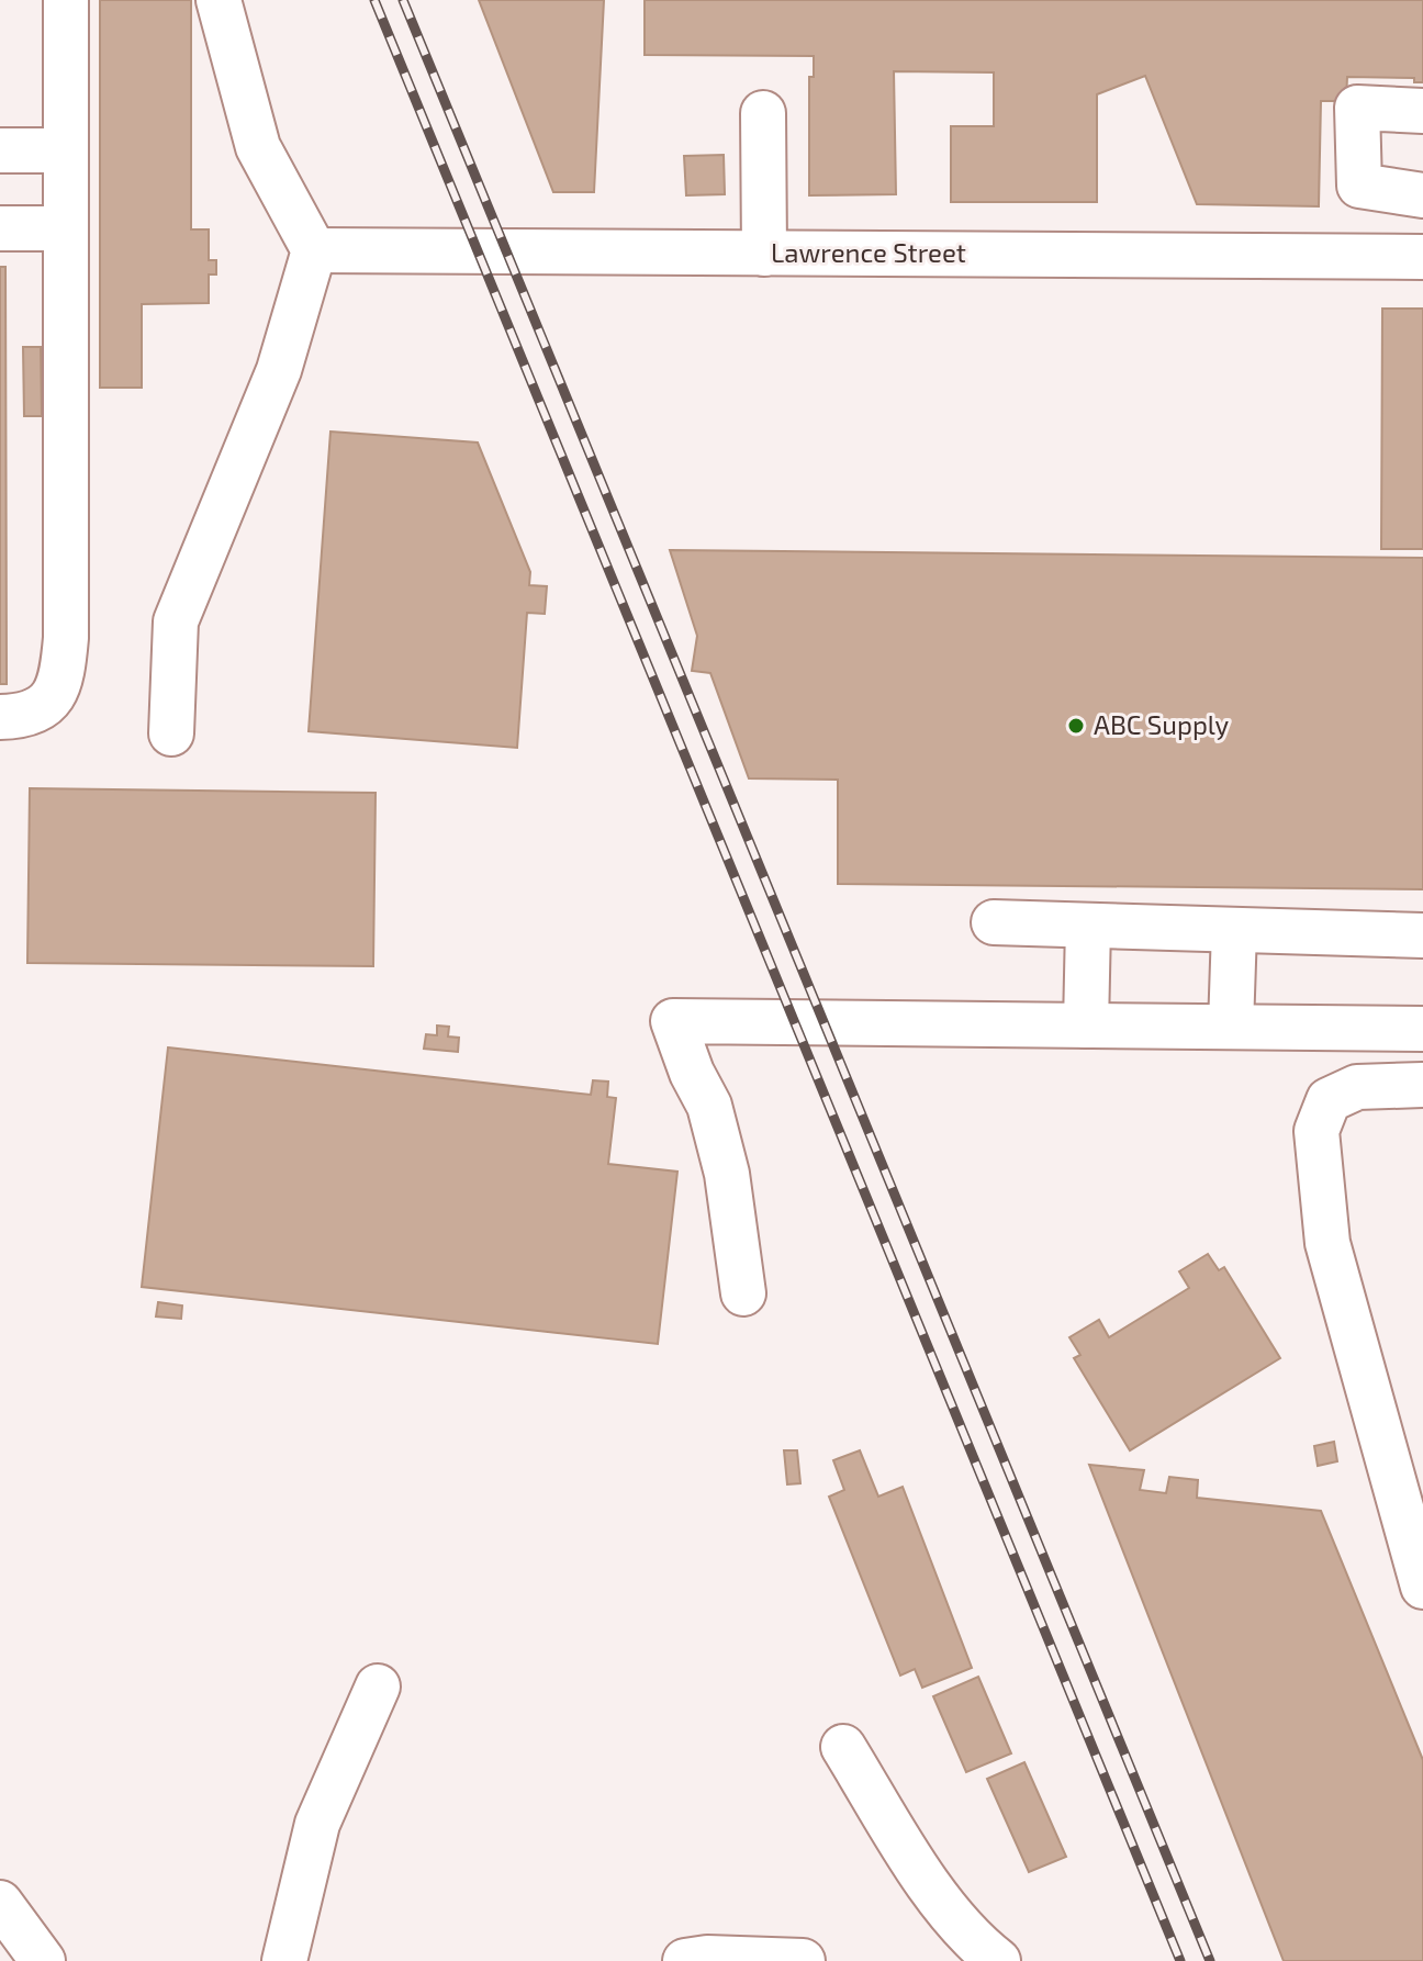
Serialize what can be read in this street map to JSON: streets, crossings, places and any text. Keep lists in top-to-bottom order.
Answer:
{
  "streets": {
    "street": ["Lawrence Street"]
  },
  "places": ["ABC Supply"]
}
